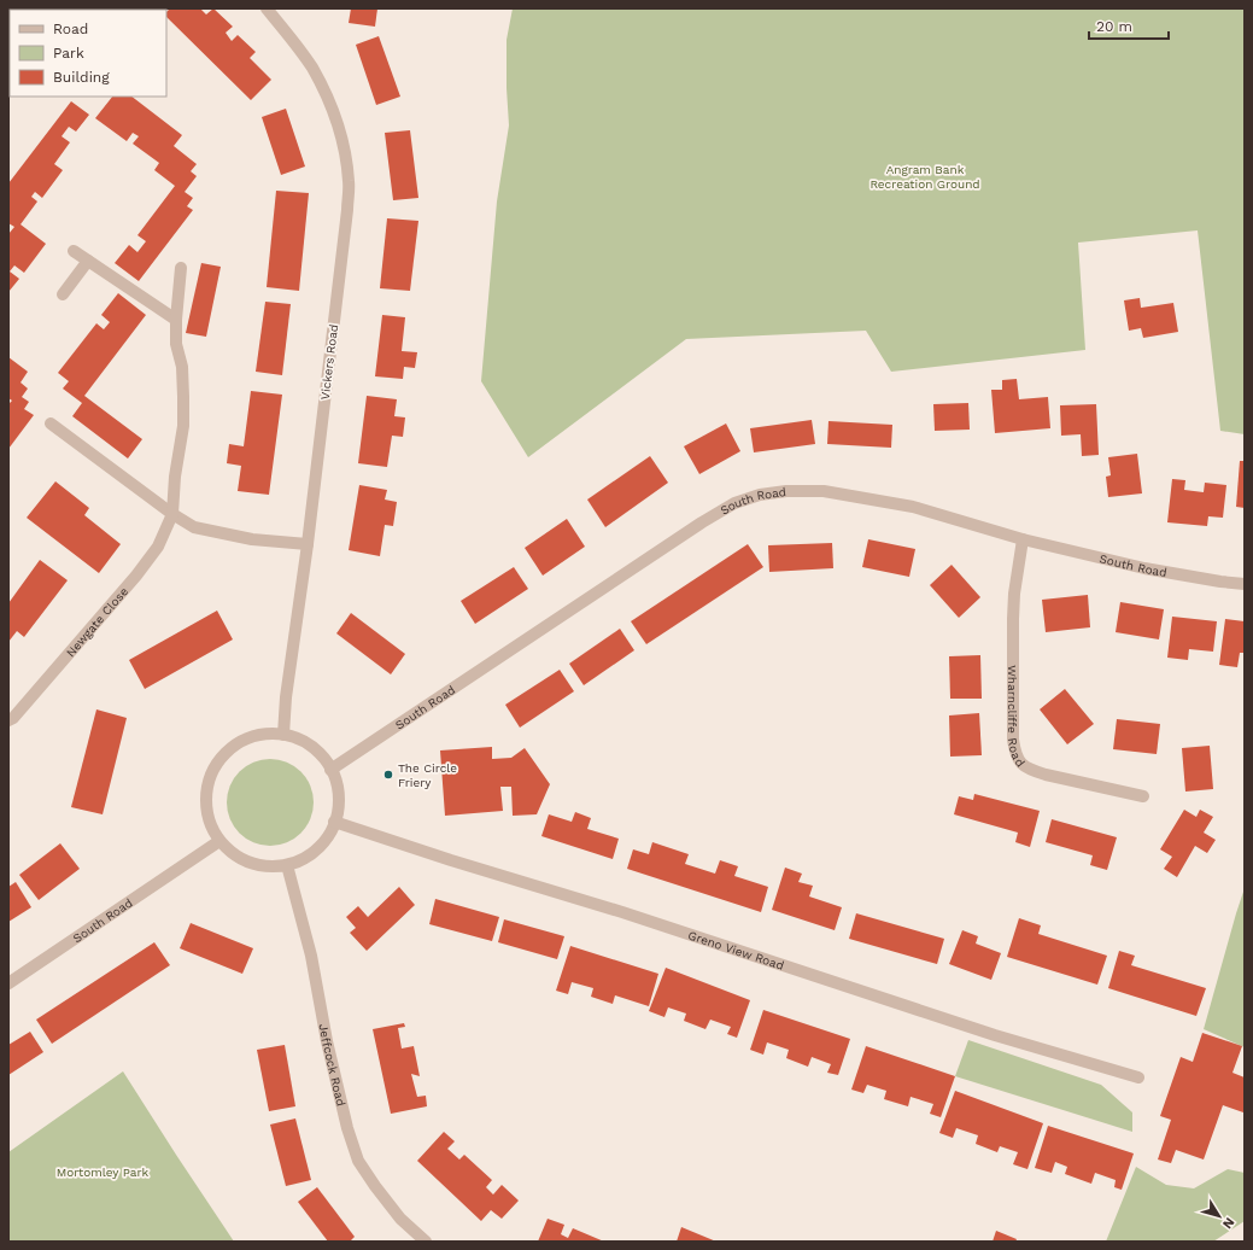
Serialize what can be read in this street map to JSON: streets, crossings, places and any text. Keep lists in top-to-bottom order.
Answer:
{
  "streets": {
    "street": [
      "Vickers Road",
      "South Road",
      "Newgate Close",
      "Wharncliffe Road",
      "Greno View Road",
      "Jeffcock Road"
    ]
  },
  "crossings": [
    ["Vickers Road", "South Road"],
    ["Vickers Road", "Greno View Road"],
    ["Vickers Road", "Jeffcock Road"],
    ["South Road", "Wharncliffe Road"],
    ["South Road", "Greno View Road"],
    ["South Road", "Jeffcock Road"],
    ["Greno View Road", "Jeffcock Road"]
  ],
  "parks": ["Angram Bank Recreation Ground", "Mortomley Park"],
  "places": ["The Circle Friery"],
  "legend": ["Road", "Park", "Building"],
  "scale_bar": "20 m",
  "north": "bottom right"
}
